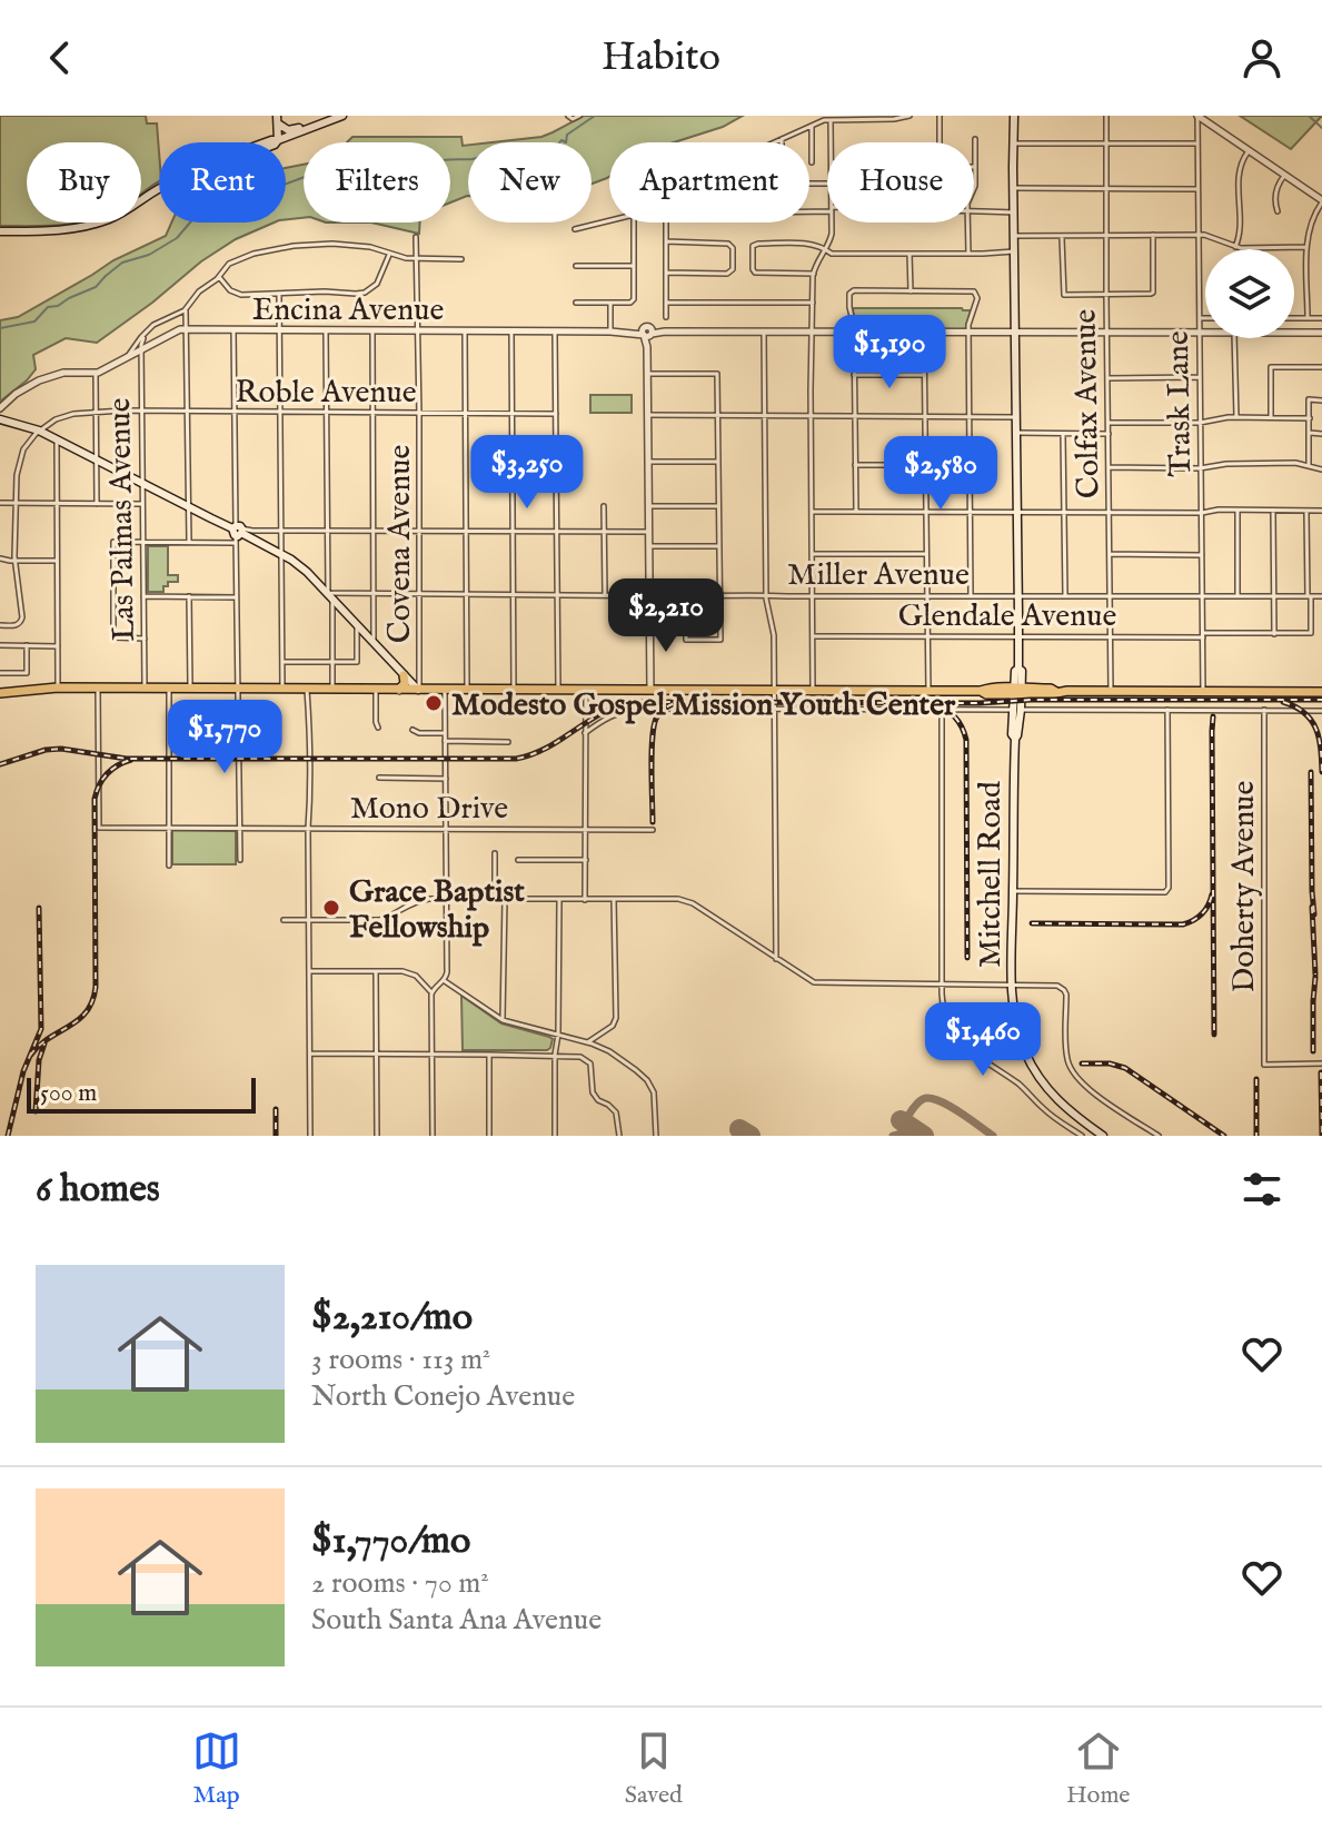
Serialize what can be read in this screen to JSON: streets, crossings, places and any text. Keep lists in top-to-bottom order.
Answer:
{
  "streets": {
    "main road": ["Mitchell Road"],
    "street": [
      "Encina Avenue",
      "Roble Avenue",
      "Colfax Avenue",
      "Trask Lane",
      "Las Palmas Avenue",
      "Covena Avenue",
      "Miller Avenue",
      "Glendale Avenue",
      "Mono Drive",
      "Doherty Avenue"
    ]
  },
  "crossings": [
    ["Encina Avenue", "Colfax Avenue"],
    ["Encina Avenue", "Trask Lane"],
    ["Encina Avenue", "Las Palmas Avenue"],
    ["Encina Avenue", "Covena Avenue"],
    ["Encina Avenue", "Mitchell Road"],
    ["Roble Avenue", "Las Palmas Avenue"],
    ["Roble Avenue", "Covena Avenue"],
    ["Colfax Avenue", "Miller Avenue"],
    ["Colfax Avenue", "Glendale Avenue"],
    ["Trask Lane", "Miller Avenue"],
    ["Trask Lane", "Glendale Avenue"],
    ["Covena Avenue", "Miller Avenue"],
    ["Miller Avenue", "Glendale Avenue"],
    ["Miller Avenue", "Mitchell Road"],
    ["Glendale Avenue", "Mitchell Road"]
  ],
  "places": ["Modesto Gospel Mission Youth Center", "Grace Baptist Fellowship"],
  "scale_bar": "500 m",
  "page": {
    "header": "Habito",
    "chip": [
      "Buy",
      "Rent",
      "Filters",
      "New",
      "Apartment",
      "House"
    ],
    "price": [
      "$1,190",
      "$3,250",
      "$2,580",
      "$2,210",
      "$1,770",
      "$1,460"
    ],
    "scale": "500 m",
    "heading": "6 homes",
    "list": [
      {
        "name": "$2,210/mo",
        "note": "3 rooms · 113 m² · North Conejo Avenue"
      },
      {
        "name": "$1,770/mo",
        "note": "2 rooms · 70 m² · South Santa Ana Avenue"
      }
    ],
    "tabs": ["Map", "Saved", "Home"]
  }
}
